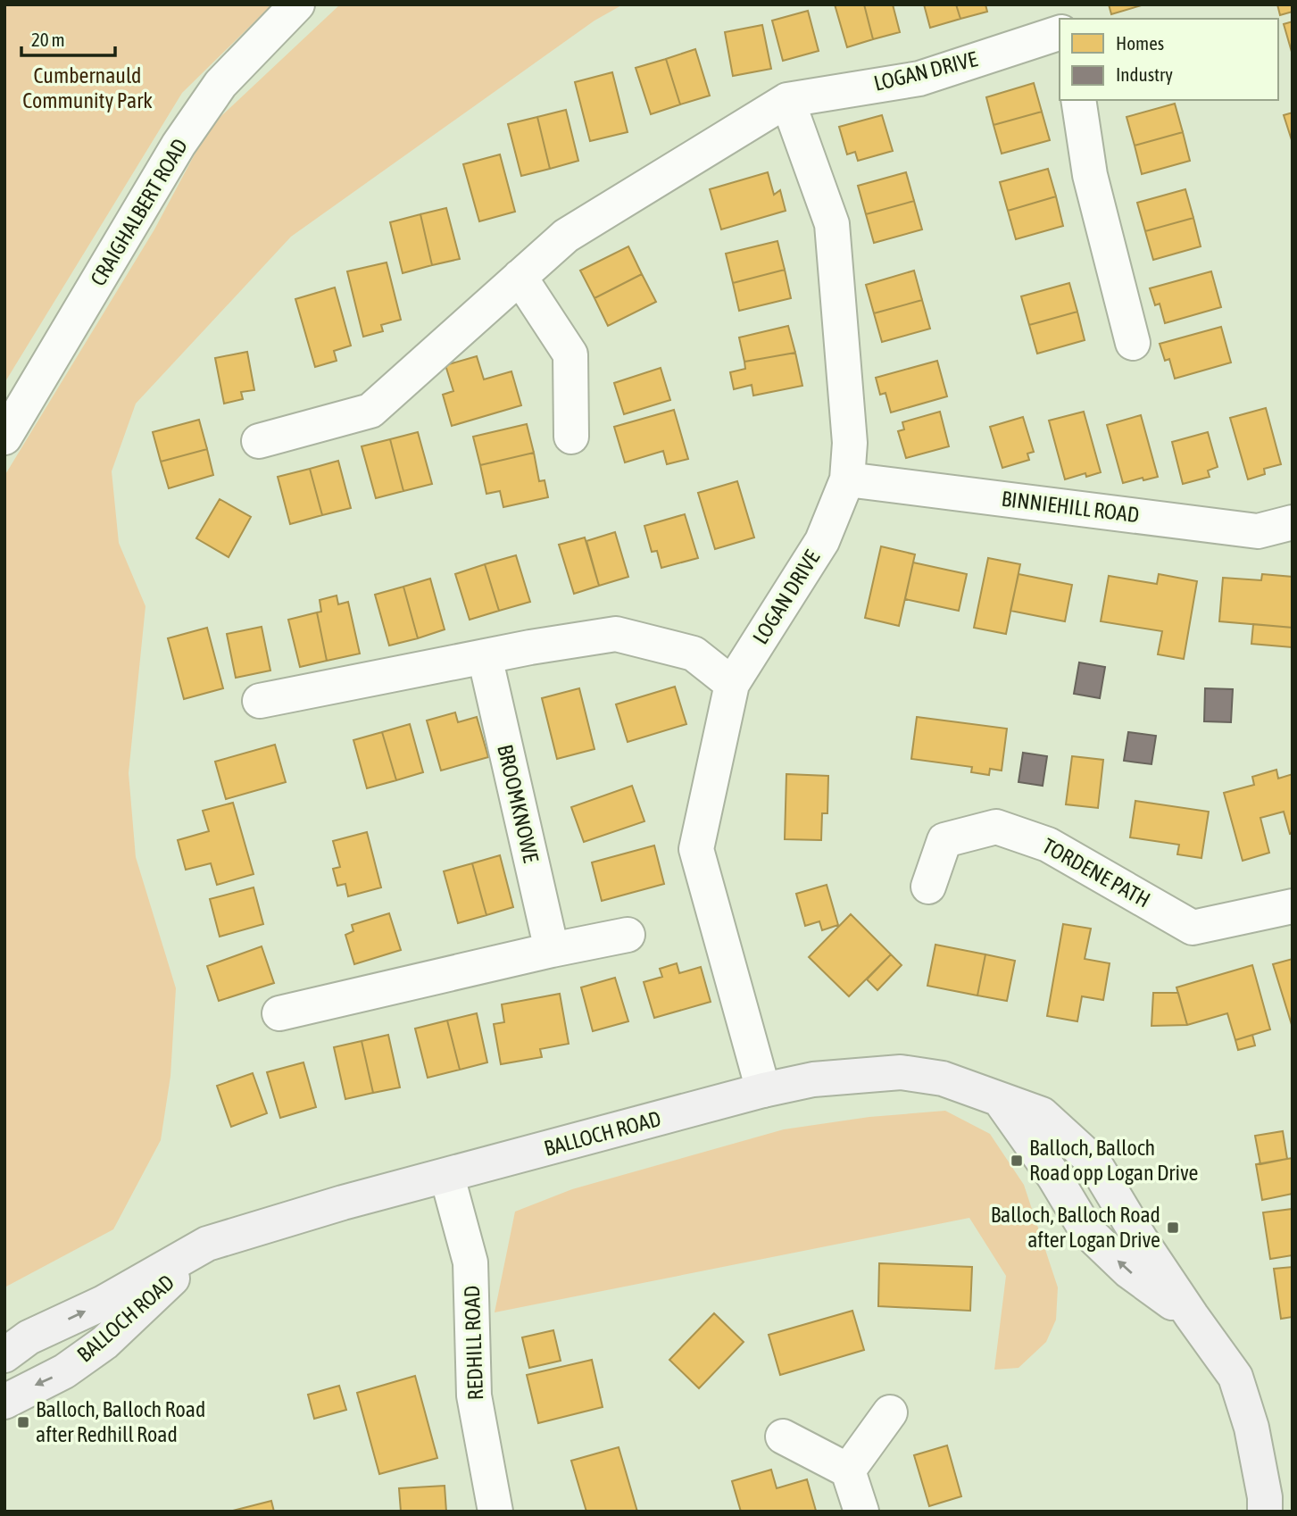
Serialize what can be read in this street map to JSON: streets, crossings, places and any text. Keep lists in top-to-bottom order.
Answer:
{
  "streets": {
    "street": [
      "LOGAN DRIVE",
      "CRAIGHALBERT ROAD",
      "BINNIEHILL ROAD",
      "BROOMKNOWE",
      "TORDENE PATH",
      "BALLOCH ROAD",
      "REDHILL ROAD"
    ]
  },
  "crossings": [
    ["LOGAN DRIVE", "BINNIEHILL ROAD"],
    ["LOGAN DRIVE", "BALLOCH ROAD"],
    ["BALLOCH ROAD", "REDHILL ROAD"]
  ],
  "parks": ["Cumbernauld Community Park"],
  "places": {
    "transit": ["Balloch, Balloch Road opp Logan Drive", "Balloch, Balloch Road after Logan Drive", "Balloch, Balloch Road after Redhill Road"]
  },
  "legend": ["Homes", "Industry"],
  "scale_bar": "20 m"
}
